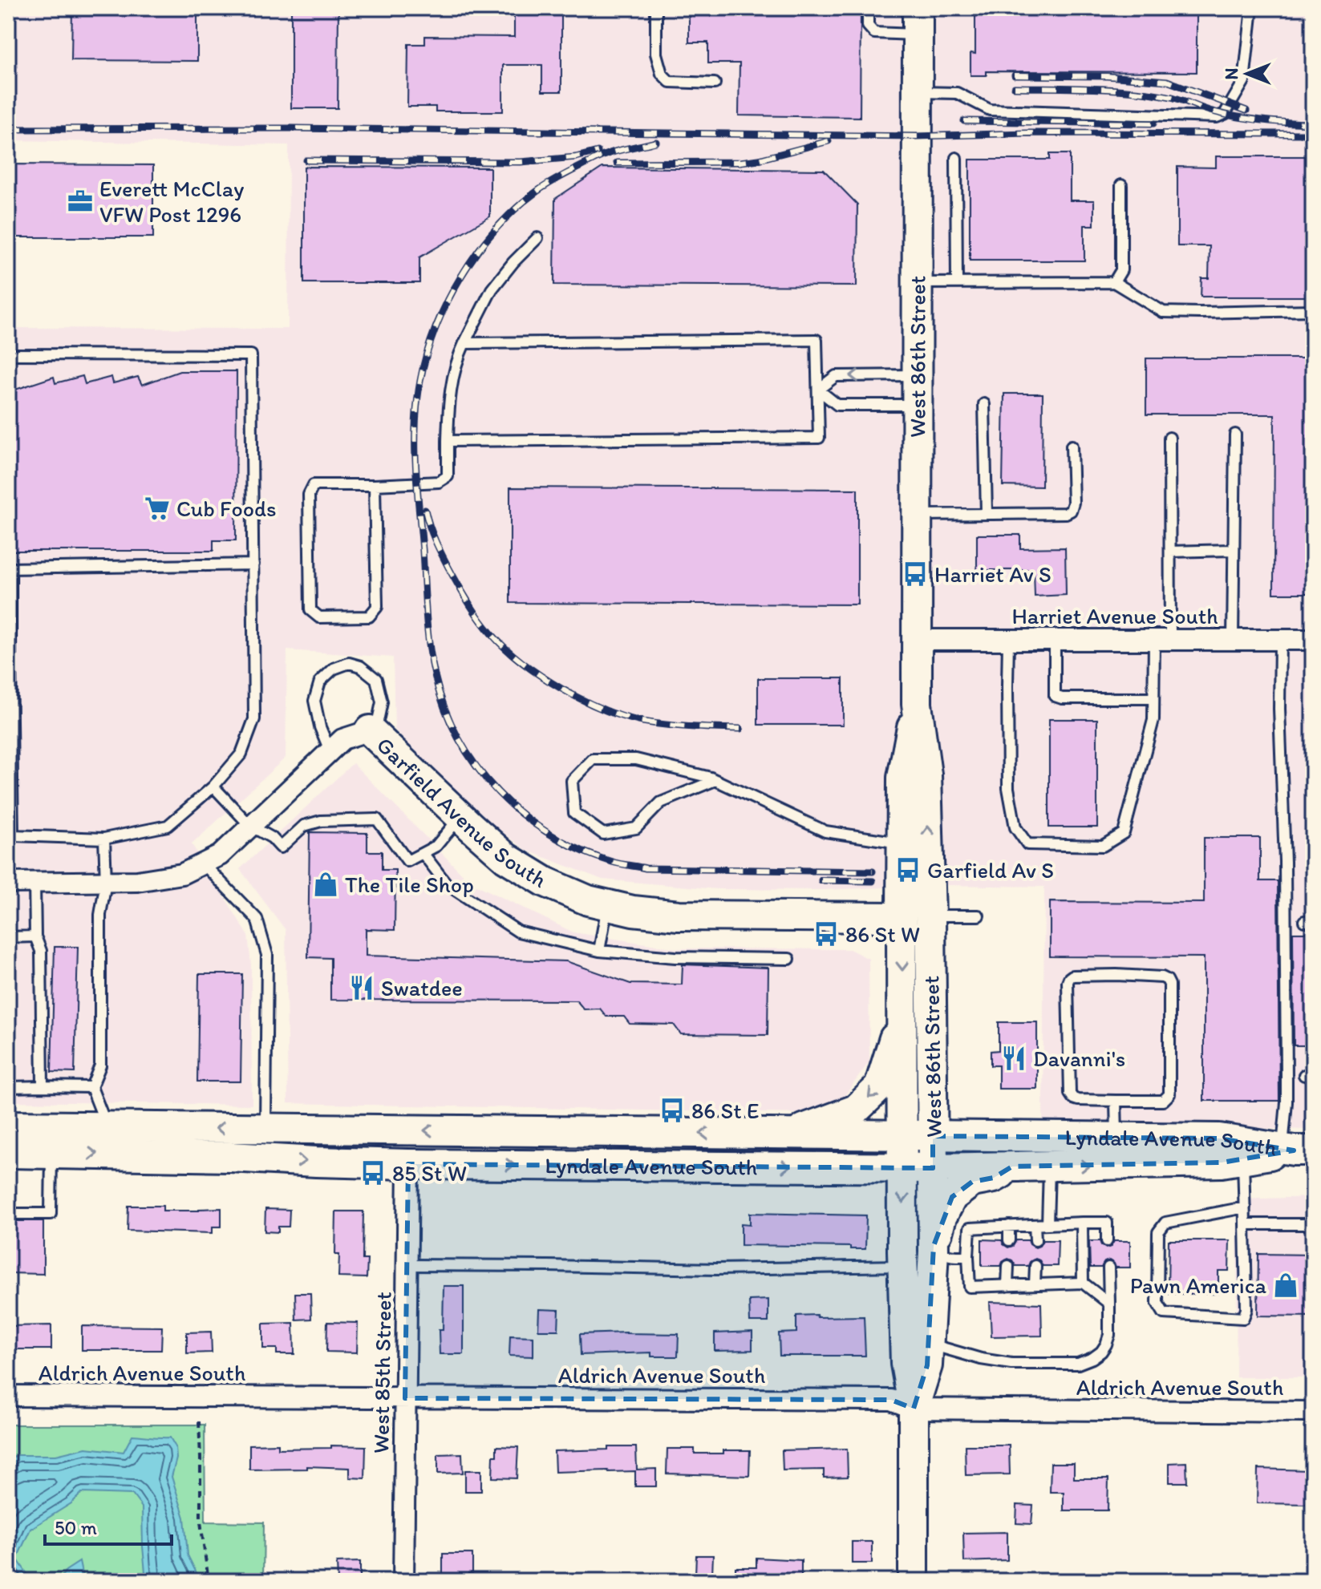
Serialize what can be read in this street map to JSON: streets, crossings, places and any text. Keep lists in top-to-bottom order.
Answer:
{
  "streets": {
    "street": [
      "West 86th Street",
      "Harriet Avenue South",
      "Garfield Avenue South",
      "Lyndale Avenue South",
      "Aldrich Avenue South",
      "West 85th Street"
    ]
  },
  "crossings": [
    ["West 86th Street", "Harriet Avenue South"],
    ["West 86th Street", "Garfield Avenue South"],
    ["West 86th Street", "Lyndale Avenue South"],
    ["West 86th Street", "Aldrich Avenue South"],
    ["Lyndale Avenue South", "West 85th Street"],
    ["Aldrich Avenue South", "West 85th Street"]
  ],
  "places": {
    "office": ["Everett McClay VFW Post 1296"],
    "supermarket": ["Cub Foods"],
    "bus stop": [
      "Harriet Av S",
      "Garfield Av S",
      "86 St W",
      "86 St E",
      "85 St W"
    ],
    "shop": ["The Tile Shop", "Pawn America"],
    "restaurant": ["Swatdee", "Davanni's"]
  },
  "scale_bar": "50 m",
  "north": "left"
}
